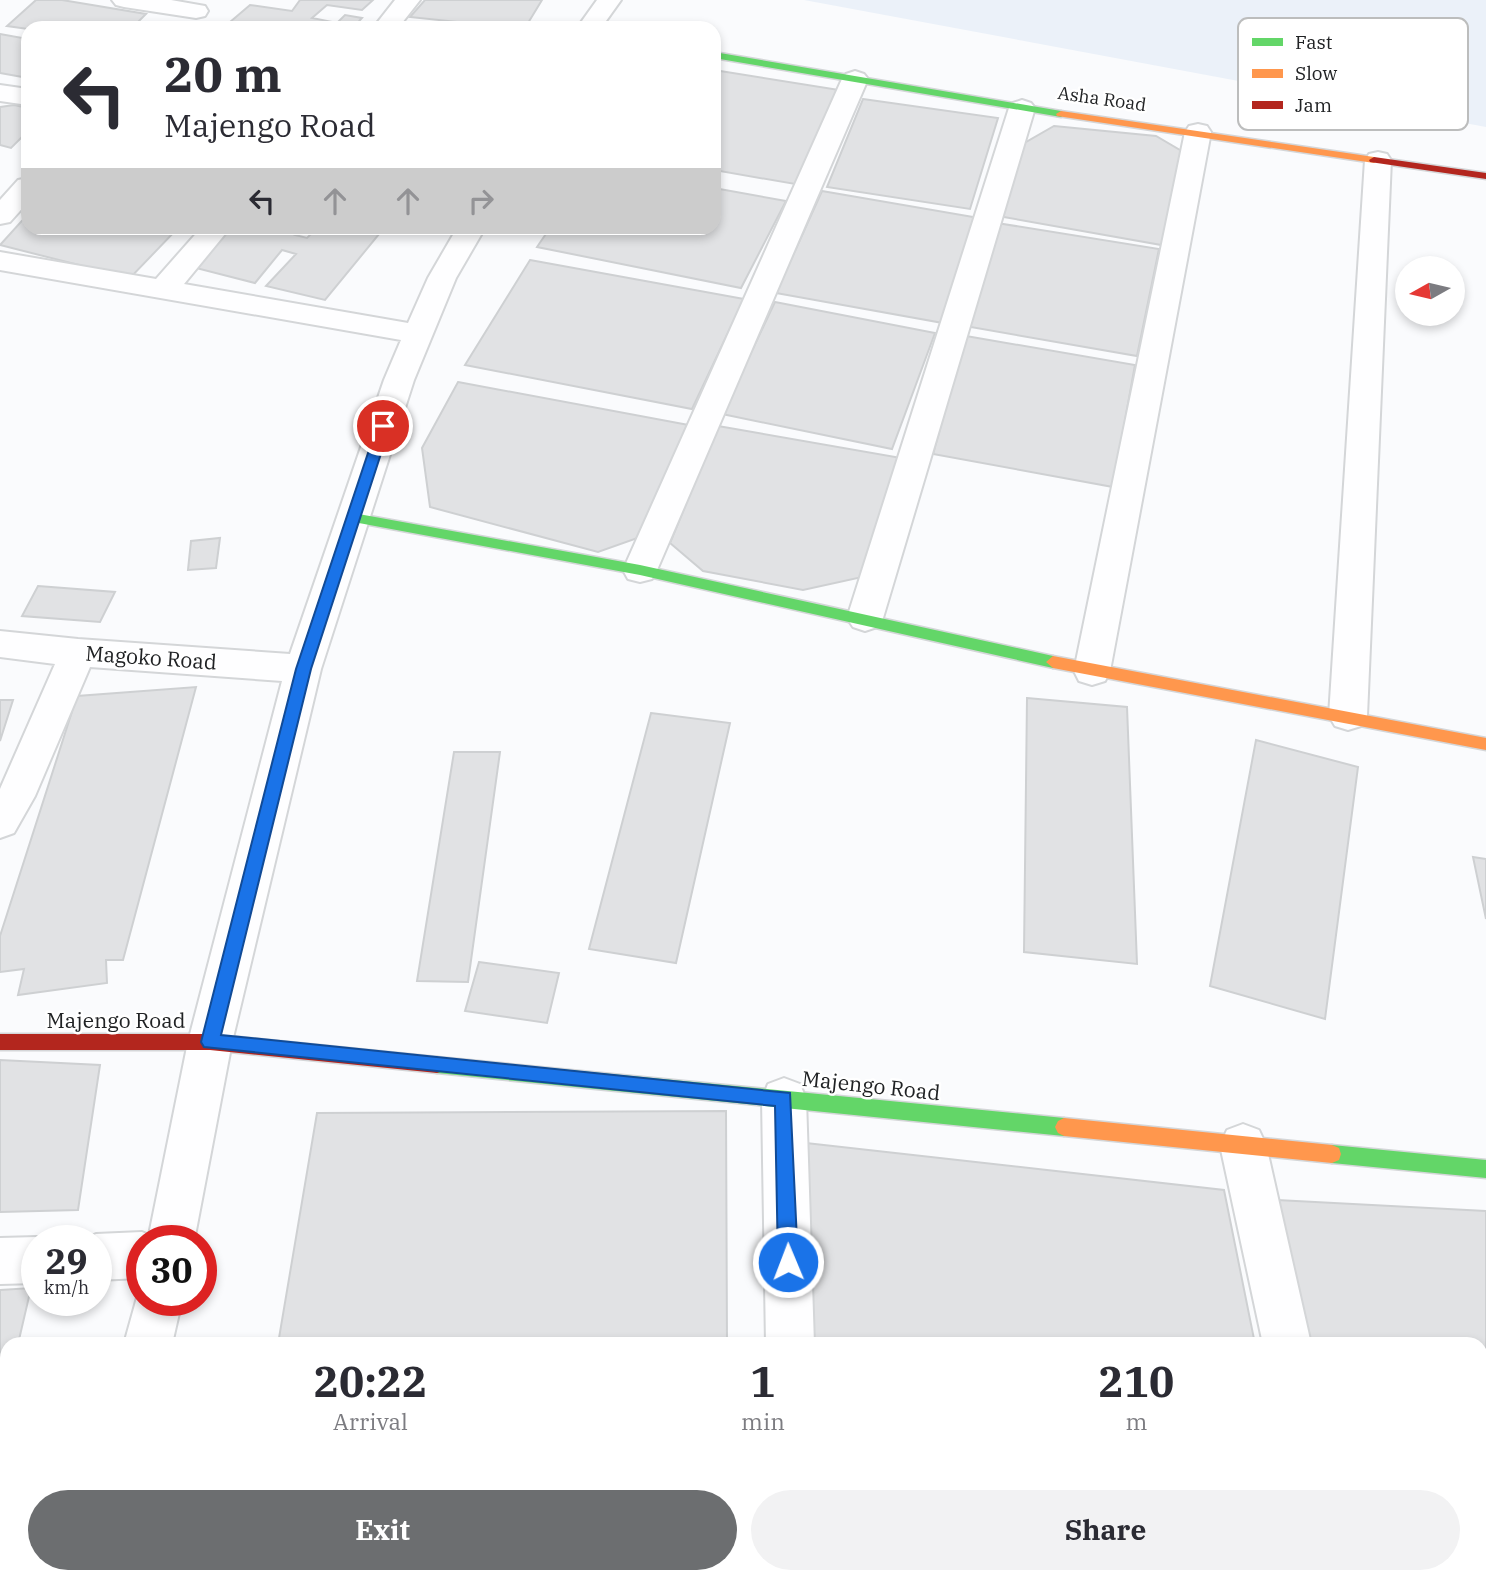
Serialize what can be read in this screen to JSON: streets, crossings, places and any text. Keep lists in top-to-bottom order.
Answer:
{
  "streets": {
    "street": ["Asha Road", "Magoko Road", "Majengo Road"]
  },
  "legend": ["Fast", "Slow", "Jam"],
  "north": "left",
  "page": {
    "turn": ["20 m", "Majengo Road"],
    "speed": "29 km/h",
    "limit": "30",
    "eta": [
      "20:22",
      "Arrival",
      "1",
      "min",
      "210",
      "m"
    ],
    "buttons": ["Exit", "Share"]
  }
}
